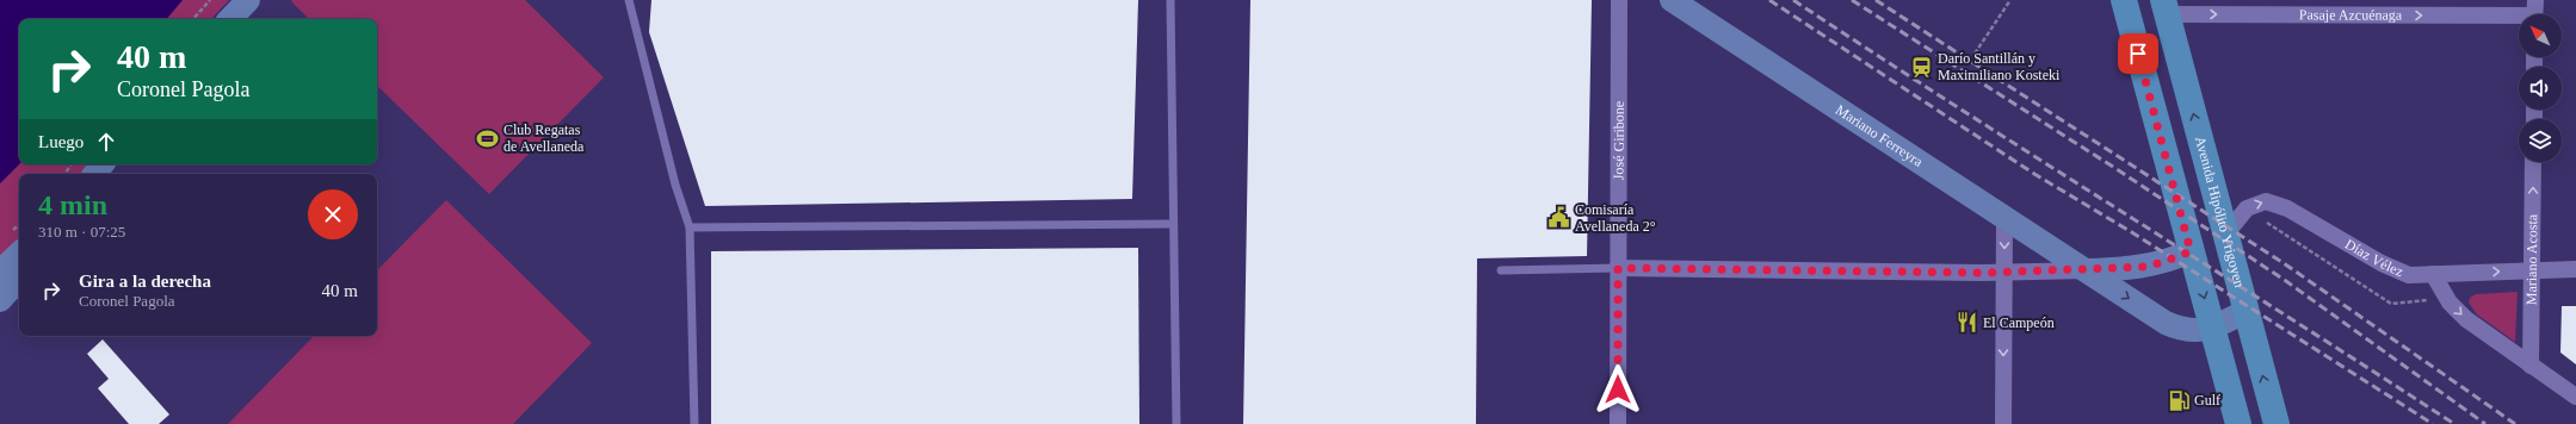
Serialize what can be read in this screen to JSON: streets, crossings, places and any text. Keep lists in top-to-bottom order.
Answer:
{
  "streets": {
    "main road": ["Avenida Hipólito Yrigoyen"],
    "street": [
      "Pasaje Azcuénaga",
      "Mariano Ferreyra",
      "José Giribone",
      "Díaz Vélez",
      "Mariano Acosta"
    ]
  },
  "crossings": [
    ["Pasaje Azcuénaga", "Avenida Hipólito Yrigoyen"],
    ["Mariano Ferreyra", "Avenida Hipólito Yrigoyen"],
    ["Díaz Vélez", "Mariano Acosta"]
  ],
  "one_way": ["Pasaje Azcuénaga", "Díaz Vélez", "Mariano Acosta"],
  "places": {
    "station": ["Darío Santillán y Maximiliano Kosteki"],
    "sports": ["Club Regatas de Avellaneda"],
    "public building": ["Comisaría Avellaneda 2°"],
    "restaurant": ["El Campeón"],
    "fuel station": ["Gulf"]
  },
  "north": "top left",
  "page": {
    "turn": ["40 m", "Coronel Pagola"],
    "then": "Luego",
    "heading": ["4 min", "310 m · 07:25"],
    "list": [
      {
        "name": "Gira a la derecha",
        "note": "Coronel Pagola",
        "value": "40 m"
      }
    ]
  }
}
